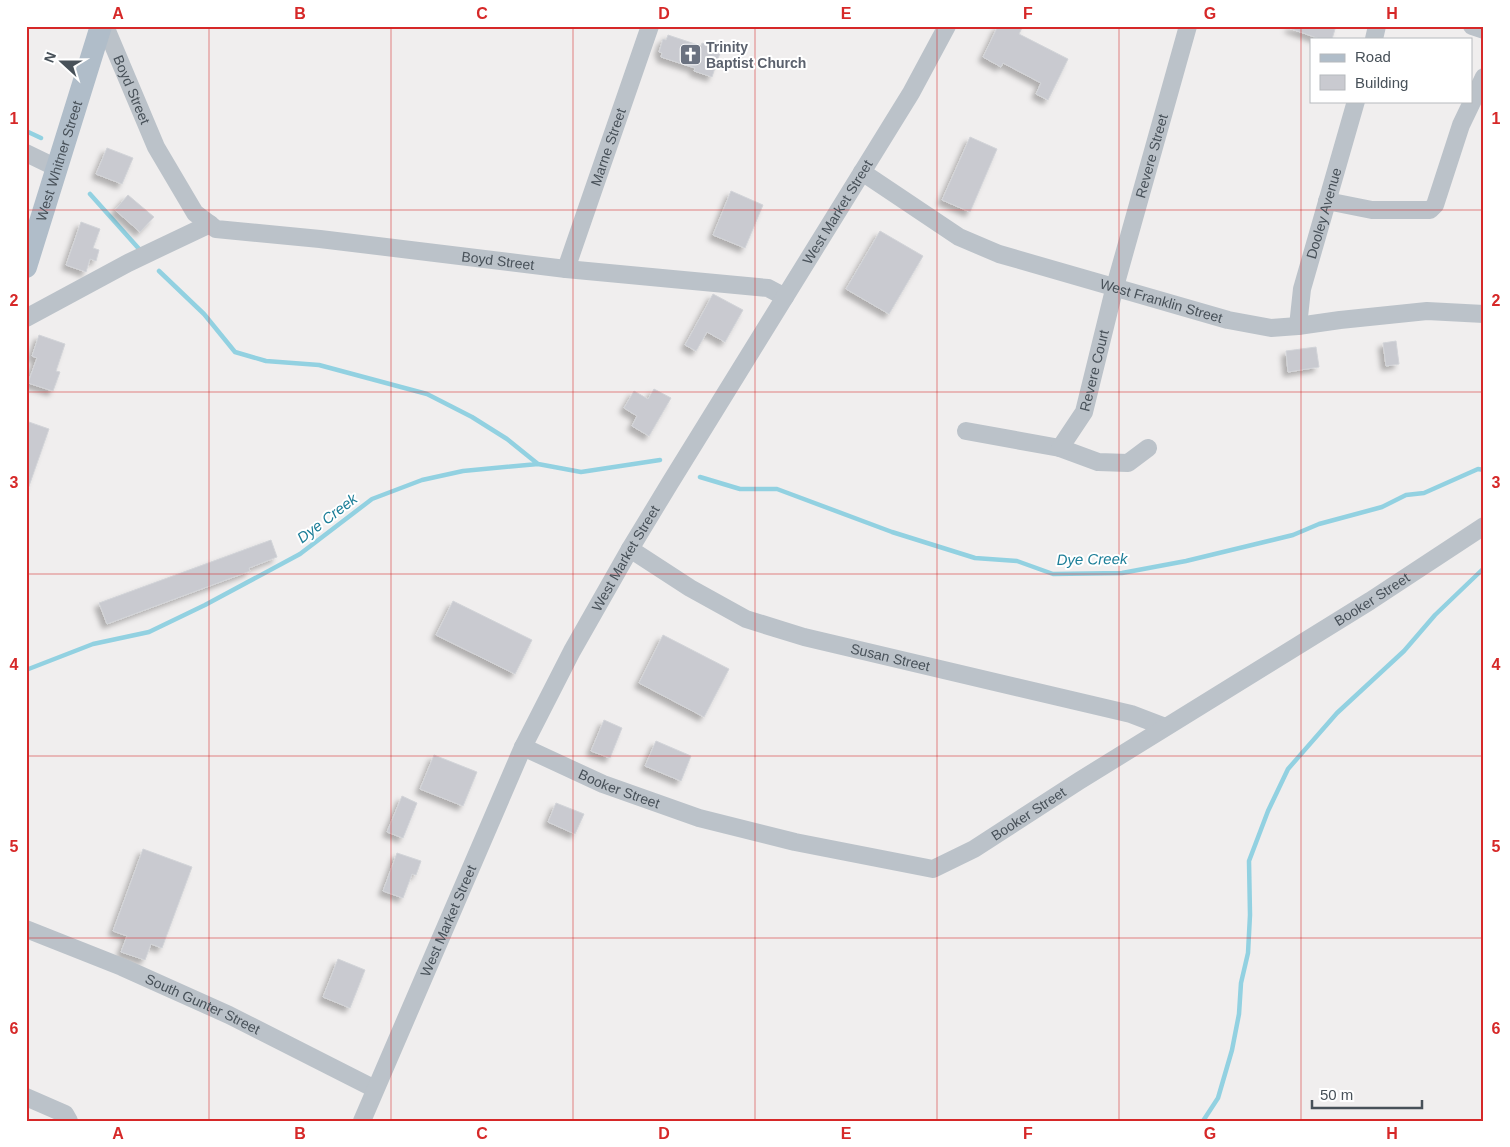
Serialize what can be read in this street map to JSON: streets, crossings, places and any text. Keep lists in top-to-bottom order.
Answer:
{
  "streets": {
    "main road": ["West Whitner Street"],
    "street": [
      "Boyd Street",
      "Marne Street",
      "Revere Street",
      "West Market Street",
      "Dooley Avenue",
      "West Franklin Street",
      "Revere Court",
      "Booker Street",
      "Susan Street",
      "South Gunter Street"
    ]
  },
  "crossings": [
    ["Boyd Street", "Marne Street"],
    ["Boyd Street", "West Market Street"],
    ["Revere Street", "West Franklin Street"],
    ["Revere Street", "Revere Court"],
    ["West Market Street", "West Franklin Street"],
    ["West Market Street", "Booker Street"],
    ["West Market Street", "Susan Street"],
    ["West Market Street", "South Gunter Street"],
    ["Dooley Avenue", "West Franklin Street"],
    ["West Franklin Street", "Revere Court"],
    ["Booker Street", "Susan Street"]
  ],
  "water": ["Dye Creek"],
  "places": {
    "church": ["Trinity Baptist Church"]
  },
  "legend": ["Road", "Building"],
  "scale_bar": "50 m",
  "north": "left",
  "grid": {
    "columns": [
      "A",
      "B",
      "C",
      "D",
      "E",
      "F",
      "G",
      "H"
    ],
    "rows": [
      "1",
      "2",
      "3",
      "4",
      "5",
      "6"
    ]
  }
}
